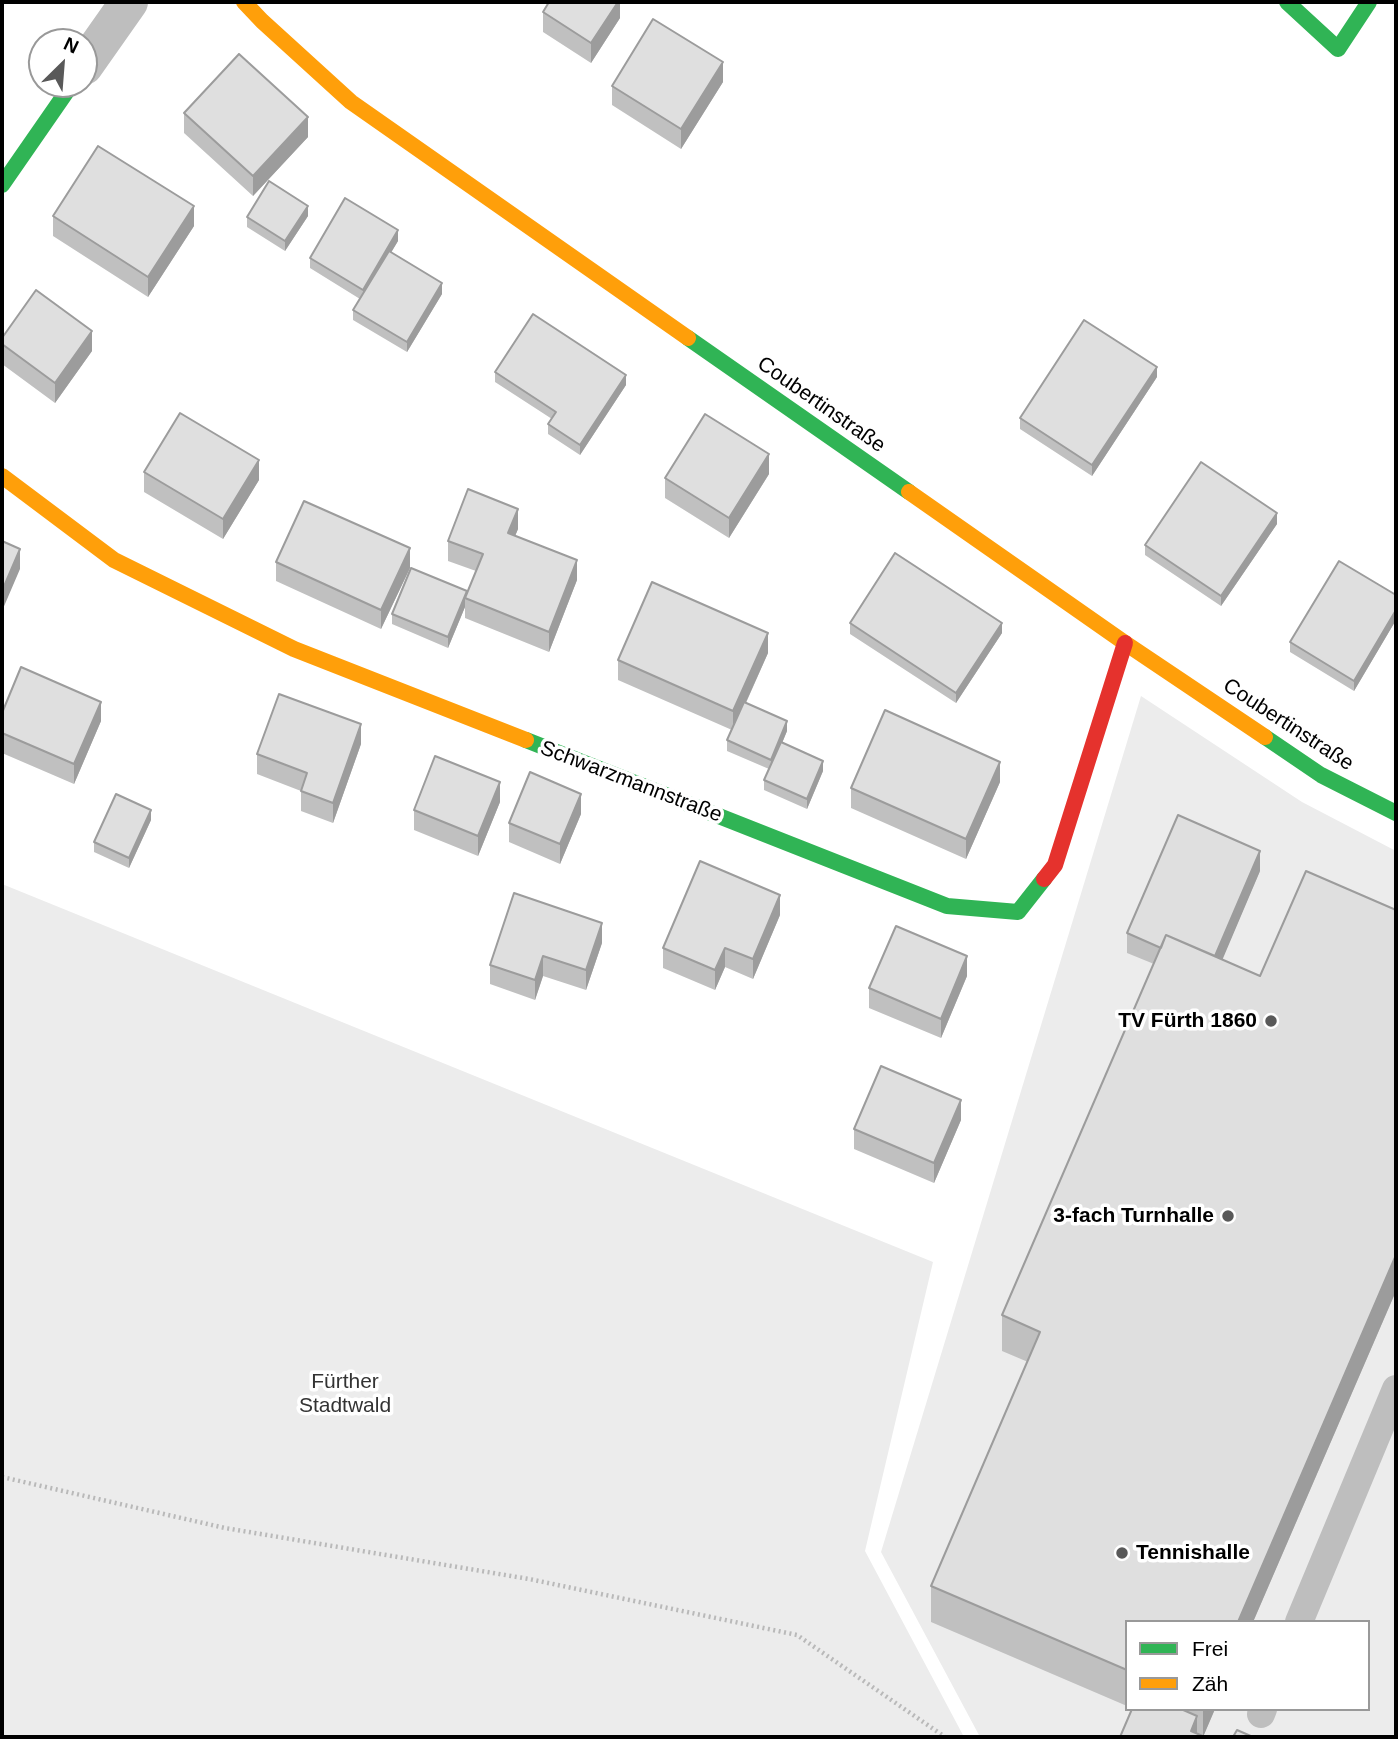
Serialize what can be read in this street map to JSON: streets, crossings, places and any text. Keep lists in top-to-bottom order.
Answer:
{
  "streets": {
    "street": ["Coubertinstraße", "Schwarzmannstraße"]
  },
  "crossings": [
    ["Coubertinstraße", "Schwarzmannstraße"]
  ],
  "parks": ["Fürther Stadtwald"],
  "places": ["TV Fürth 1860", "3-fach Turnhalle", "Tennishalle"],
  "legend": ["Frei", "Zäh"],
  "north": "top right"
}
